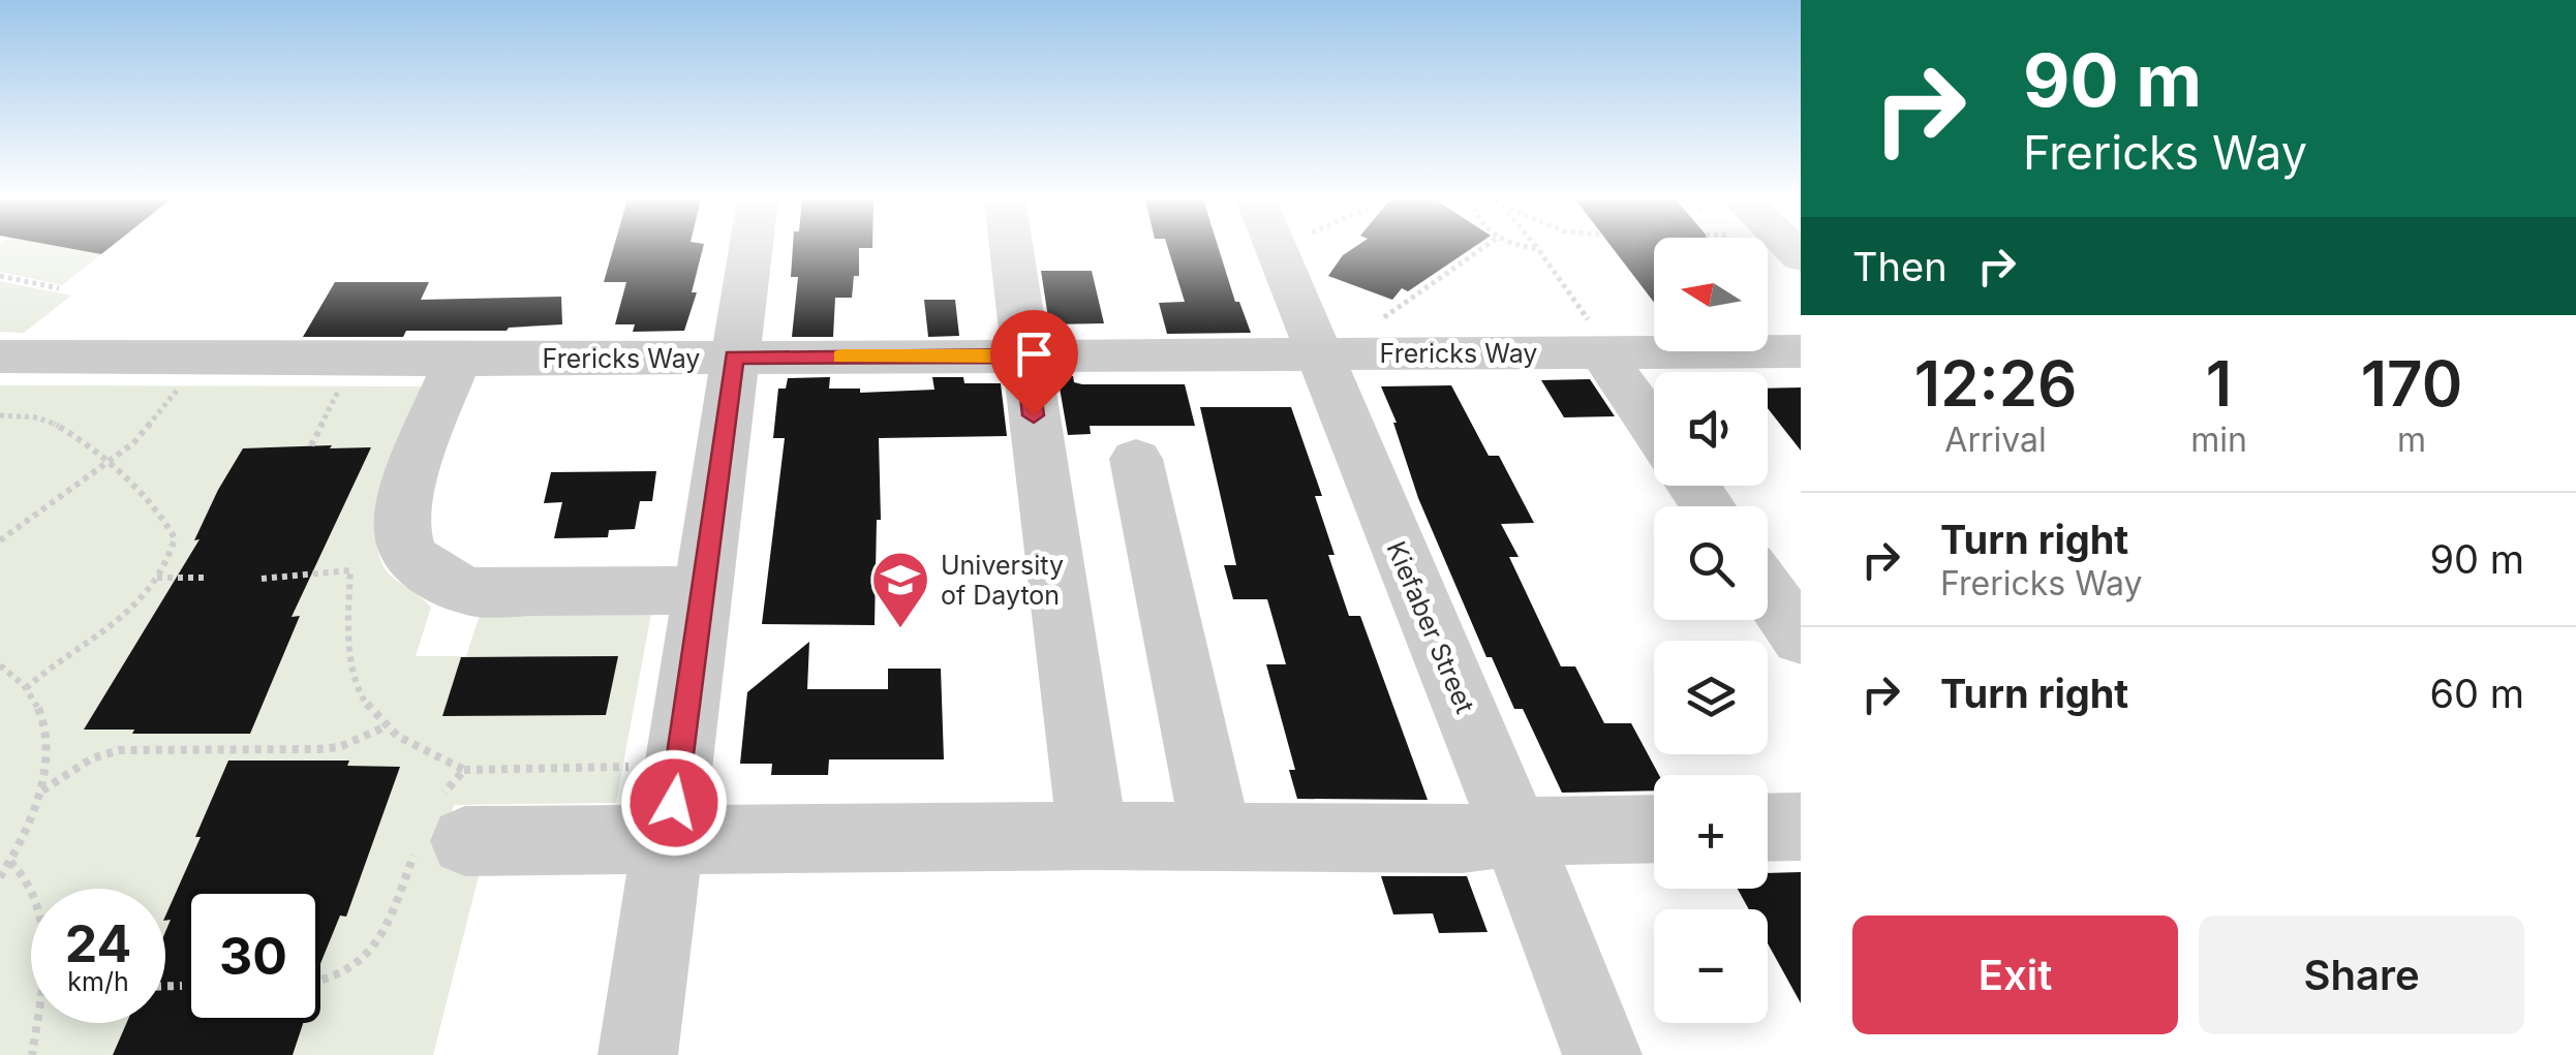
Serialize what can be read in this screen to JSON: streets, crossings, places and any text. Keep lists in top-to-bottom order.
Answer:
{
  "streets": {
    "street": ["Frericks Way", "Kiefaber Street"]
  },
  "crossings": [
    ["Frericks Way", "Kiefaber Street"]
  ],
  "places": {
    "school or university": ["University of Dayton"]
  },
  "north": "left",
  "page": {
    "turn": ["90 m", "Frericks Way"],
    "then": "Then",
    "map_buttons": ["+", "−"],
    "eta": [
      "12:26",
      "Arrival",
      "1",
      "min",
      "170",
      "m"
    ],
    "list": [
      {
        "name": "Turn right",
        "note": "Frericks Way",
        "value": "90 m"
      },
      {
        "name": "Turn right",
        "value": "60 m"
      }
    ],
    "speed": "24 km/h",
    "limit": "30",
    "buttons": ["Exit", "Share"]
  }
}
